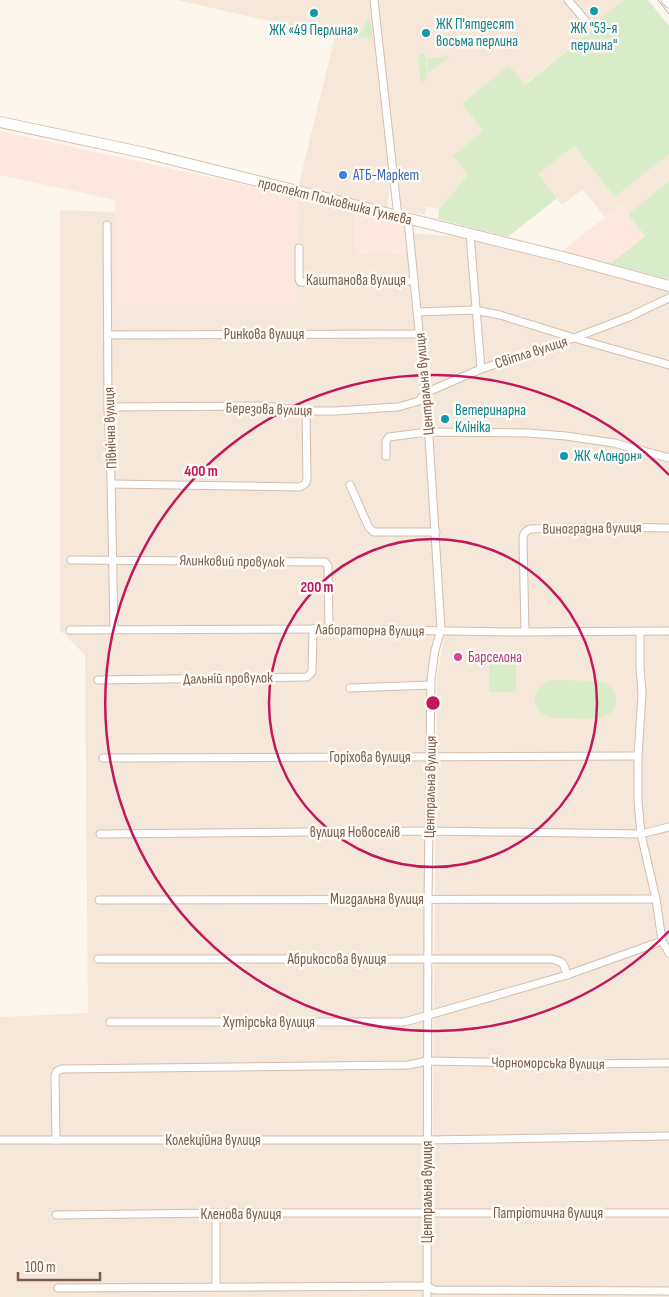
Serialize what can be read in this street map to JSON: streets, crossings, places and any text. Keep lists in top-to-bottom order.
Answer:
{
  "streets": {
    "main road": ["проспект Полковника Гуляєва"],
    "street": [
      "Каштанова вулиця",
      "Ринкова вулиця",
      "Світла вулиця",
      "Центральна вулиця",
      "Березова вулиця",
      "Північна вулиця",
      "Виноградна вулиця",
      "Ялинковий провулок",
      "Лабораторна вулиця",
      "Дальній провулок",
      "Горіхова вулиця",
      "вулиця Новоселів",
      "Мигдальна вулиця",
      "Абрикосова вулиця",
      "Хутірська вулиця",
      "Чорноморська вулиця",
      "Колекційна вулиця",
      "Патріотична вулиця",
      "Кленова вулиця"
    ]
  },
  "crossings": [
    ["проспект Полковника Гуляєва", "Центральна вулиця"],
    ["Каштанова вулиця", "Центральна вулиця"],
    ["Ринкова вулиця", "Центральна вулиця"],
    ["Ринкова вулиця", "Північна вулиця"],
    ["Світла вулиця", "Центральна вулиця"],
    ["Світла вулиця", "Березова вулиця"],
    ["Центральна вулиця", "Березова вулиця"],
    ["Центральна вулиця", "Лабораторна вулиця"],
    ["Центральна вулиця", "Горіхова вулиця"],
    ["Центральна вулиця", "вулиця Новоселів"],
    ["Центральна вулиця", "Мигдальна вулиця"],
    ["Центральна вулиця", "Абрикосова вулиця"],
    ["Центральна вулиця", "Хутірська вулиця"],
    ["Центральна вулиця", "Чорноморська вулиця"],
    ["Центральна вулиця", "Колекційна вулиця"],
    ["Центральна вулиця", "Патріотична вулиця"],
    ["Центральна вулиця", "Кленова вулиця"],
    ["Березова вулиця", "Північна вулиця"],
    ["Північна вулиця", "Ялинковий провулок"],
    ["Північна вулиця", "Лабораторна вулиця"],
    ["Виноградна вулиця", "Лабораторна вулиця"],
    ["Ялинковий провулок", "Лабораторна вулиця"],
    ["Лабораторна вулиця", "Дальній провулок"],
    ["Патріотична вулиця", "Кленова вулиця"]
  ],
  "places": [
    "ЖК \"53-я перлина\"",
    "ЖК «49 Перлина»",
    "ЖК П'ятдесят восьма перлина",
    "АТБ-Маркет",
    "Ветеринарна Клініка",
    "ЖК «Лондон»",
    "Барселона"
  ],
  "scale_bar": "100 m",
  "rings": ["400 m", "200 m"]
}
